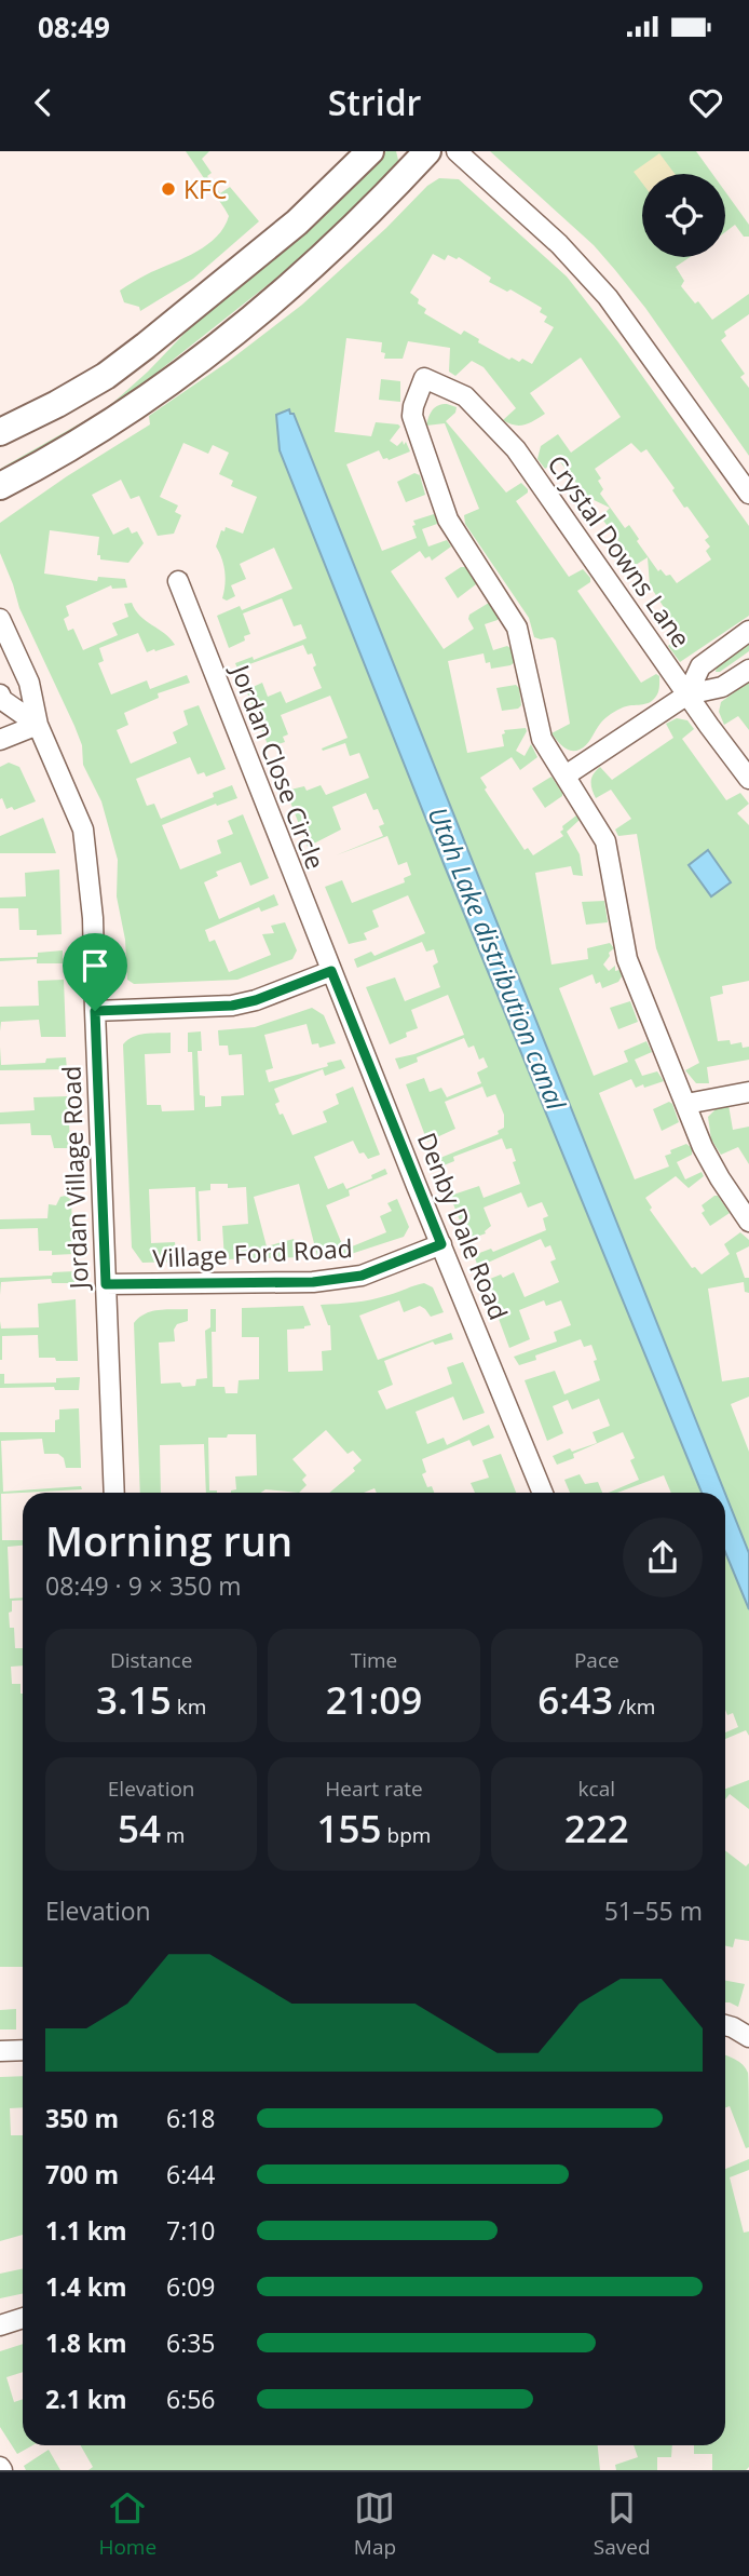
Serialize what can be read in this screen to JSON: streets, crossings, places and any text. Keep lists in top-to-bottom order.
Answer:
{
  "streets": {
    "street": [
      "Crystal Downs Lane",
      "Jordan Close Circle",
      "Jordan Village Road",
      "Denby Dale Road",
      "Village Ford Road"
    ]
  },
  "crossings": [
    ["Jordan Close Circle", "Denby Dale Road"],
    ["Jordan Village Road", "Village Ford Road"],
    ["Denby Dale Road", "Village Ford Road"]
  ],
  "water": ["Utah Lake distribution canal"],
  "places": ["KFC"],
  "page": {
    "status": "08:49",
    "header": "Stridr",
    "heading": ["Morning run", "08:49 · 9 × 350 m"],
    "stats": [
      ["Distance", "3.15 km"],
      ["Time", "21:09"],
      ["Pace", "6:43 /km"],
      ["Elevation", "54 m"],
      ["Heart rate", "155 bpm"],
      ["kcal", "222"]
    ],
    "chart": ["Elevation", "51–55 m"],
    "list": [
      {
        "name": "350 m",
        "note": "6:18"
      },
      {
        "name": "700 m",
        "note": "6:44"
      },
      {
        "name": "1.1 km",
        "note": "7:10"
      },
      {
        "name": "1.4 km",
        "note": "6:09"
      },
      {
        "name": "1.8 km",
        "note": "6:35"
      },
      {
        "name": "2.1 km",
        "note": "6:56"
      }
    ],
    "tabs": ["Home", "Map", "Saved"]
  }
}
